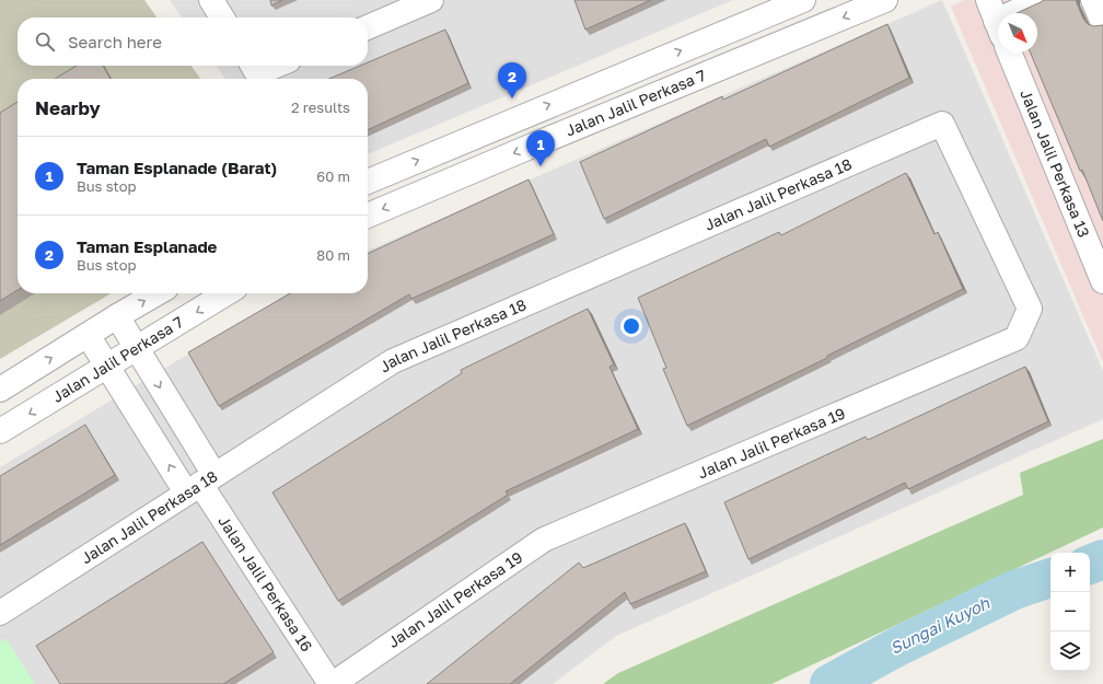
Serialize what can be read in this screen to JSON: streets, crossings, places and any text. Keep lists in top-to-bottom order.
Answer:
{
  "streets": {
    "street": [
      "Jalan Jalil Perkasa 7",
      "Jalan Jalil Perkasa 13",
      "Jalan Jalil Perkasa 18",
      "Jalan Jalil Perkasa 19",
      "Jalan Jalil Perkasa 16"
    ]
  },
  "crossings": [
    ["Jalan Jalil Perkasa 7", "Jalan Jalil Perkasa 16"],
    ["Jalan Jalil Perkasa 18", "Jalan Jalil Perkasa 19"],
    ["Jalan Jalil Perkasa 18", "Jalan Jalil Perkasa 16"],
    ["Jalan Jalil Perkasa 19", "Jalan Jalil Perkasa 16"]
  ],
  "water": ["Sungai Kuyoh"],
  "north": "bottom right",
  "page": {
    "search": "Search here",
    "pins": ["2", "1"],
    "heading": ["Nearby", "2 results"],
    "list": [
      {
        "mark": "1",
        "name": "Taman Esplanade (Barat)",
        "note": "Bus stop",
        "value": "60 m"
      },
      {
        "mark": "2",
        "name": "Taman Esplanade",
        "note": "Bus stop",
        "value": "80 m"
      }
    ],
    "map_buttons": ["+", "−"]
  }
}
